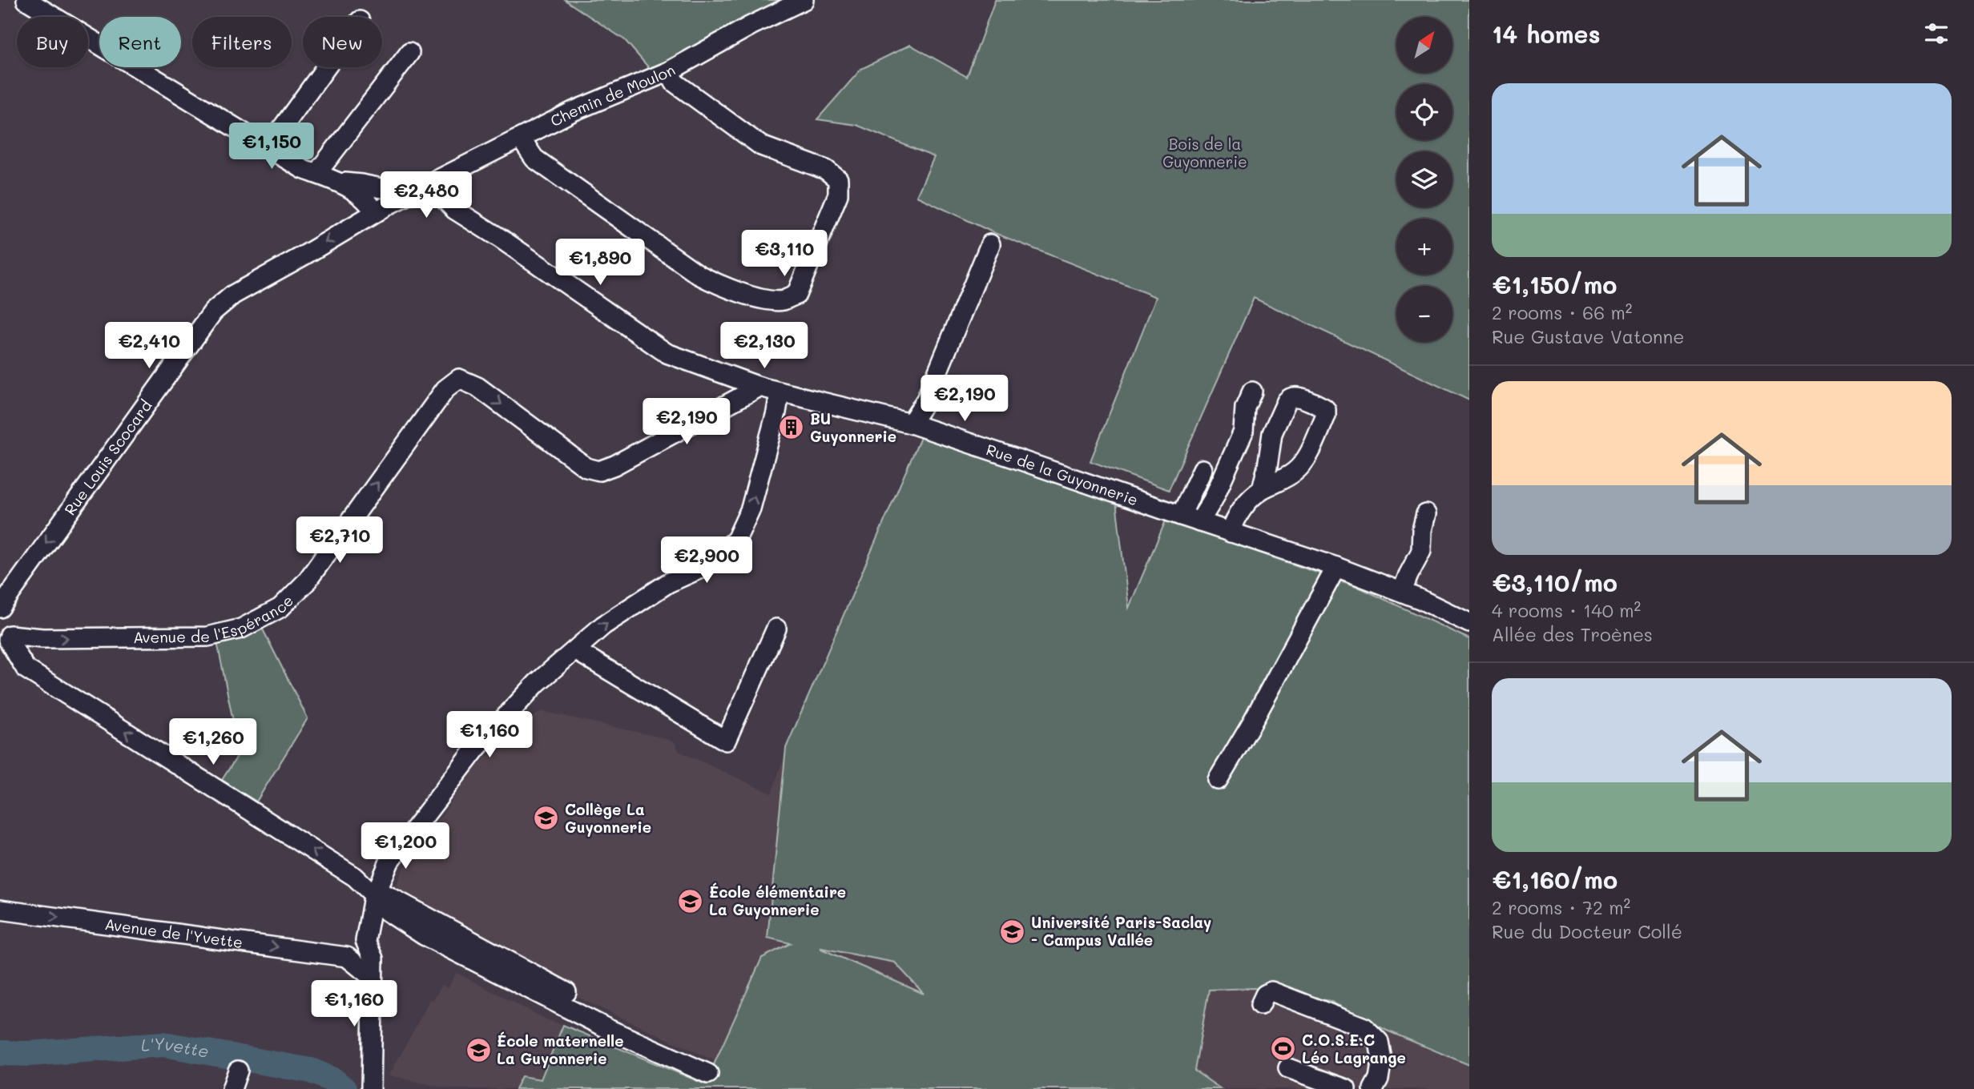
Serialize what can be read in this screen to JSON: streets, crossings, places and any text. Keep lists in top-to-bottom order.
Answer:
{
  "streets": {
    "street": [
      "Chemin de Moulon",
      "Rue Louis Scocard",
      "Rue de la Guyonnerie",
      "Avenue de l'Espérance",
      "Avenue de l'Yvette"
    ]
  },
  "crossings": [
    ["Chemin de Moulon", "Rue Louis Scocard"],
    ["Chemin de Moulon", "Rue de la Guyonnerie"],
    ["Rue Louis Scocard", "Rue de la Guyonnerie"],
    ["Rue de la Guyonnerie", "Avenue de l'Espérance"]
  ],
  "one_way": ["Rue Louis Scocard", "Avenue de l'Espérance", "Avenue de l'Yvette"],
  "water": ["L'Yvette"],
  "parks": ["Bois de la Guyonnerie"],
  "places": {
    "building": ["BU Guyonnerie"],
    "school or university": [
      "Collège La Guyonnerie",
      "École élémentaire La Guyonnerie",
      "Université Paris-Saclay - Campus Vallée",
      "École maternelle La Guyonnerie"
    ],
    "sports": ["C.O.S.E.C Léo Lagrange"]
  },
  "north": "top right",
  "page": {
    "heading": "14 homes",
    "map_buttons": ["+", "−"],
    "chip": [
      "Buy",
      "Rent",
      "Filters",
      "New"
    ],
    "list": [
      {
        "name": "€1,150/mo",
        "note": "2 rooms · 66 m² · Rue Gustave Vatonne"
      },
      {
        "name": "€3,110/mo",
        "note": "4 rooms · 140 m² · Allée des Troènes"
      },
      {
        "name": "€1,160/mo",
        "note": "2 rooms · 72 m² · Rue du Docteur Collé"
      }
    ],
    "price": [
      "€1,150",
      "€2,480",
      "€3,110",
      "€1,890",
      "€2,410",
      "€2,130",
      "€2,190",
      "€2,190",
      "€2,710",
      "€2,900",
      "€1,160",
      "€1,260",
      "€1,200",
      "€1,160"
    ]
  }
}
